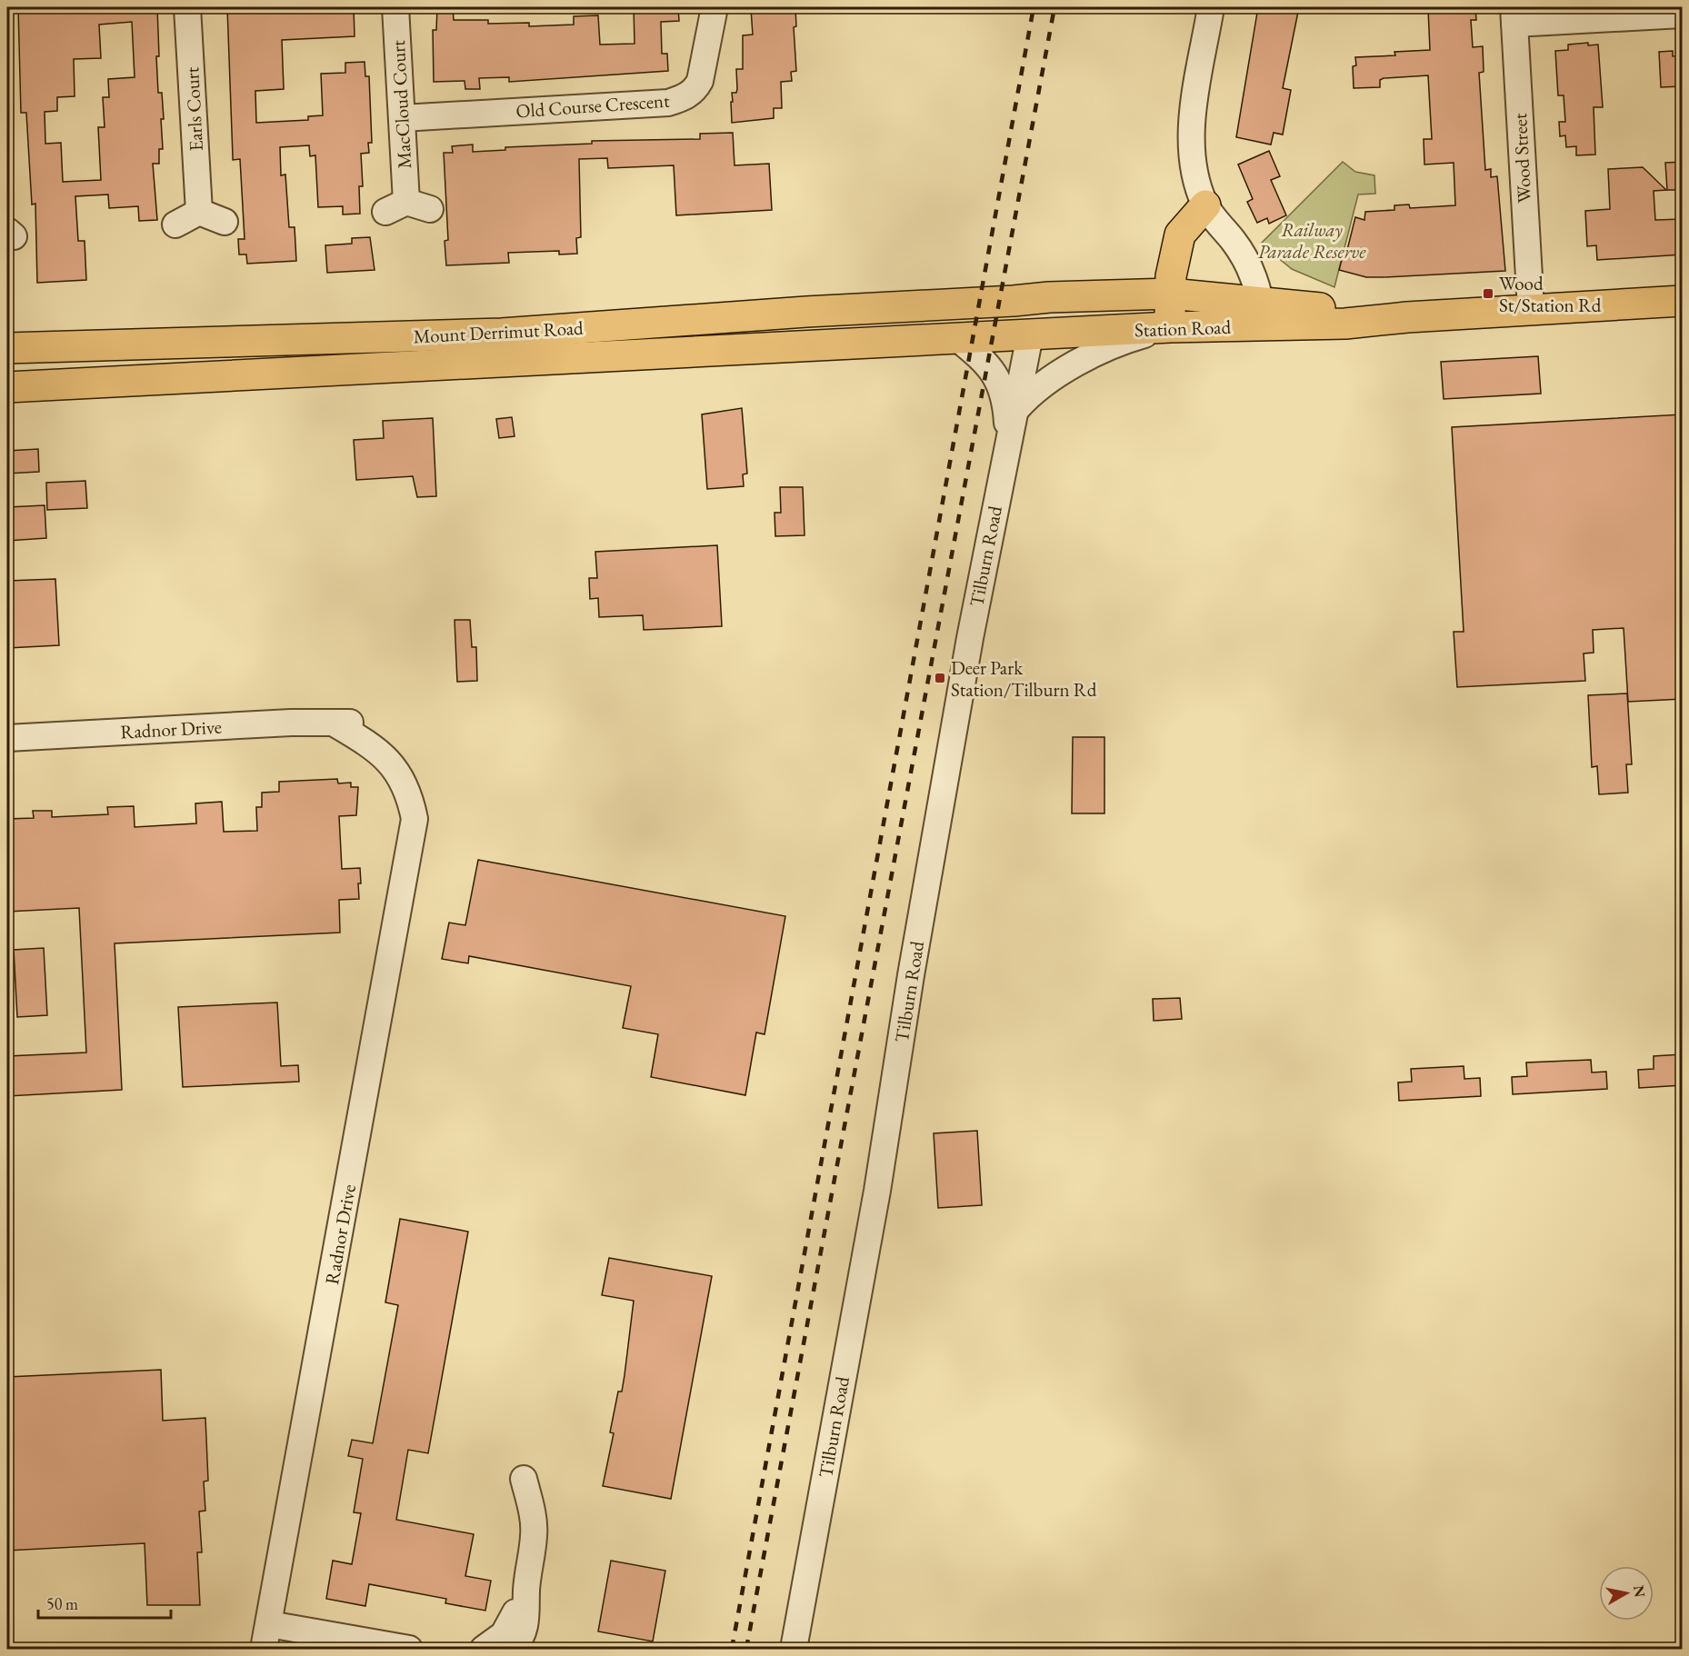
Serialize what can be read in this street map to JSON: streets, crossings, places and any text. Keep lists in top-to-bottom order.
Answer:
{
  "streets": {
    "main road": ["Station Road", "Mount Derrimut Road"],
    "street": [
      "MacCloud Court",
      "Old Course Crescent",
      "Earls Court",
      "Wood Street",
      "Tilburn Road",
      "Radnor Drive"
    ]
  },
  "crossings": [
    ["MacCloud Court", "Old Course Crescent"],
    ["Wood Street", "Station Road"],
    ["Station Road", "Mount Derrimut Road"],
    ["Station Road", "Tilburn Road"]
  ],
  "parks": ["Railway Parade Reserve"],
  "places": {
    "transit": ["Wood St/Station Rd", "Deer Park Station/Tilburn Rd"]
  },
  "scale_bar": "50 m",
  "north": "right"
}
